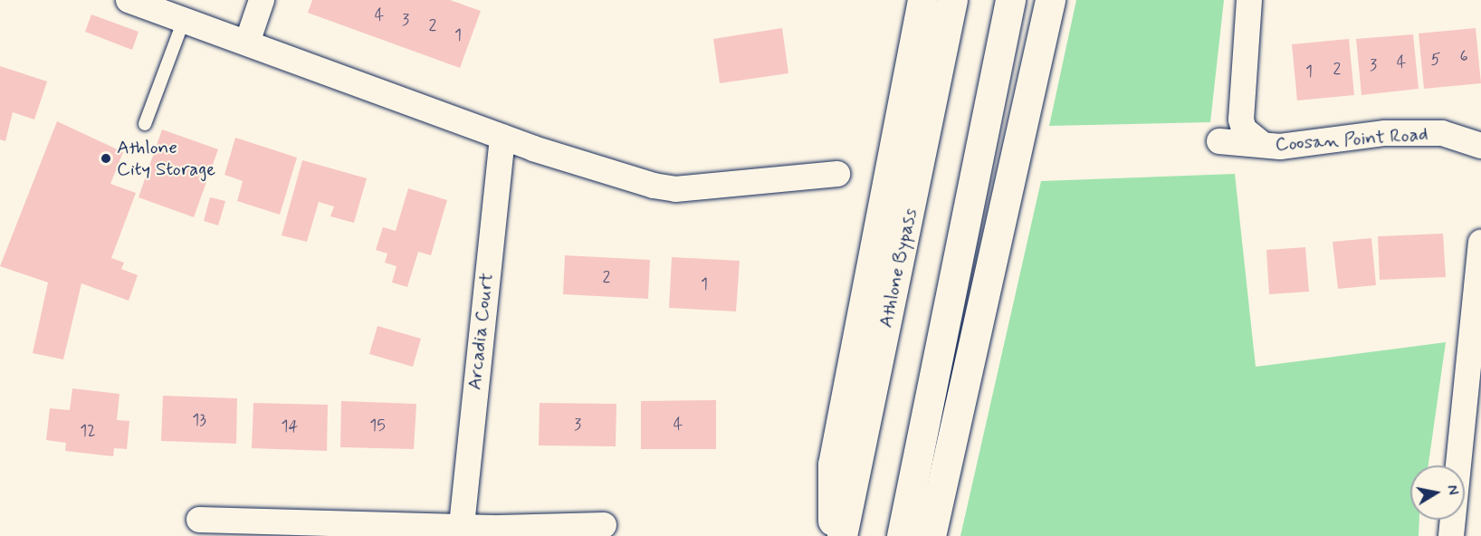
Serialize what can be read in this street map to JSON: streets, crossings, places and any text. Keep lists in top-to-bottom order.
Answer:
{
  "streets": {
    "highway": ["Athlone Bypass"],
    "street": ["Coosan Point Road", "Arcadia Court"]
  },
  "places": ["Athlone City Storage"],
  "house_numbers": [
    "4",
    "3",
    "2",
    "1",
    "6",
    "5",
    "4",
    "3",
    "2",
    "1",
    "2",
    "1",
    "13",
    "3",
    "4",
    "15",
    "14",
    "12"
  ],
  "north": "right"
}
